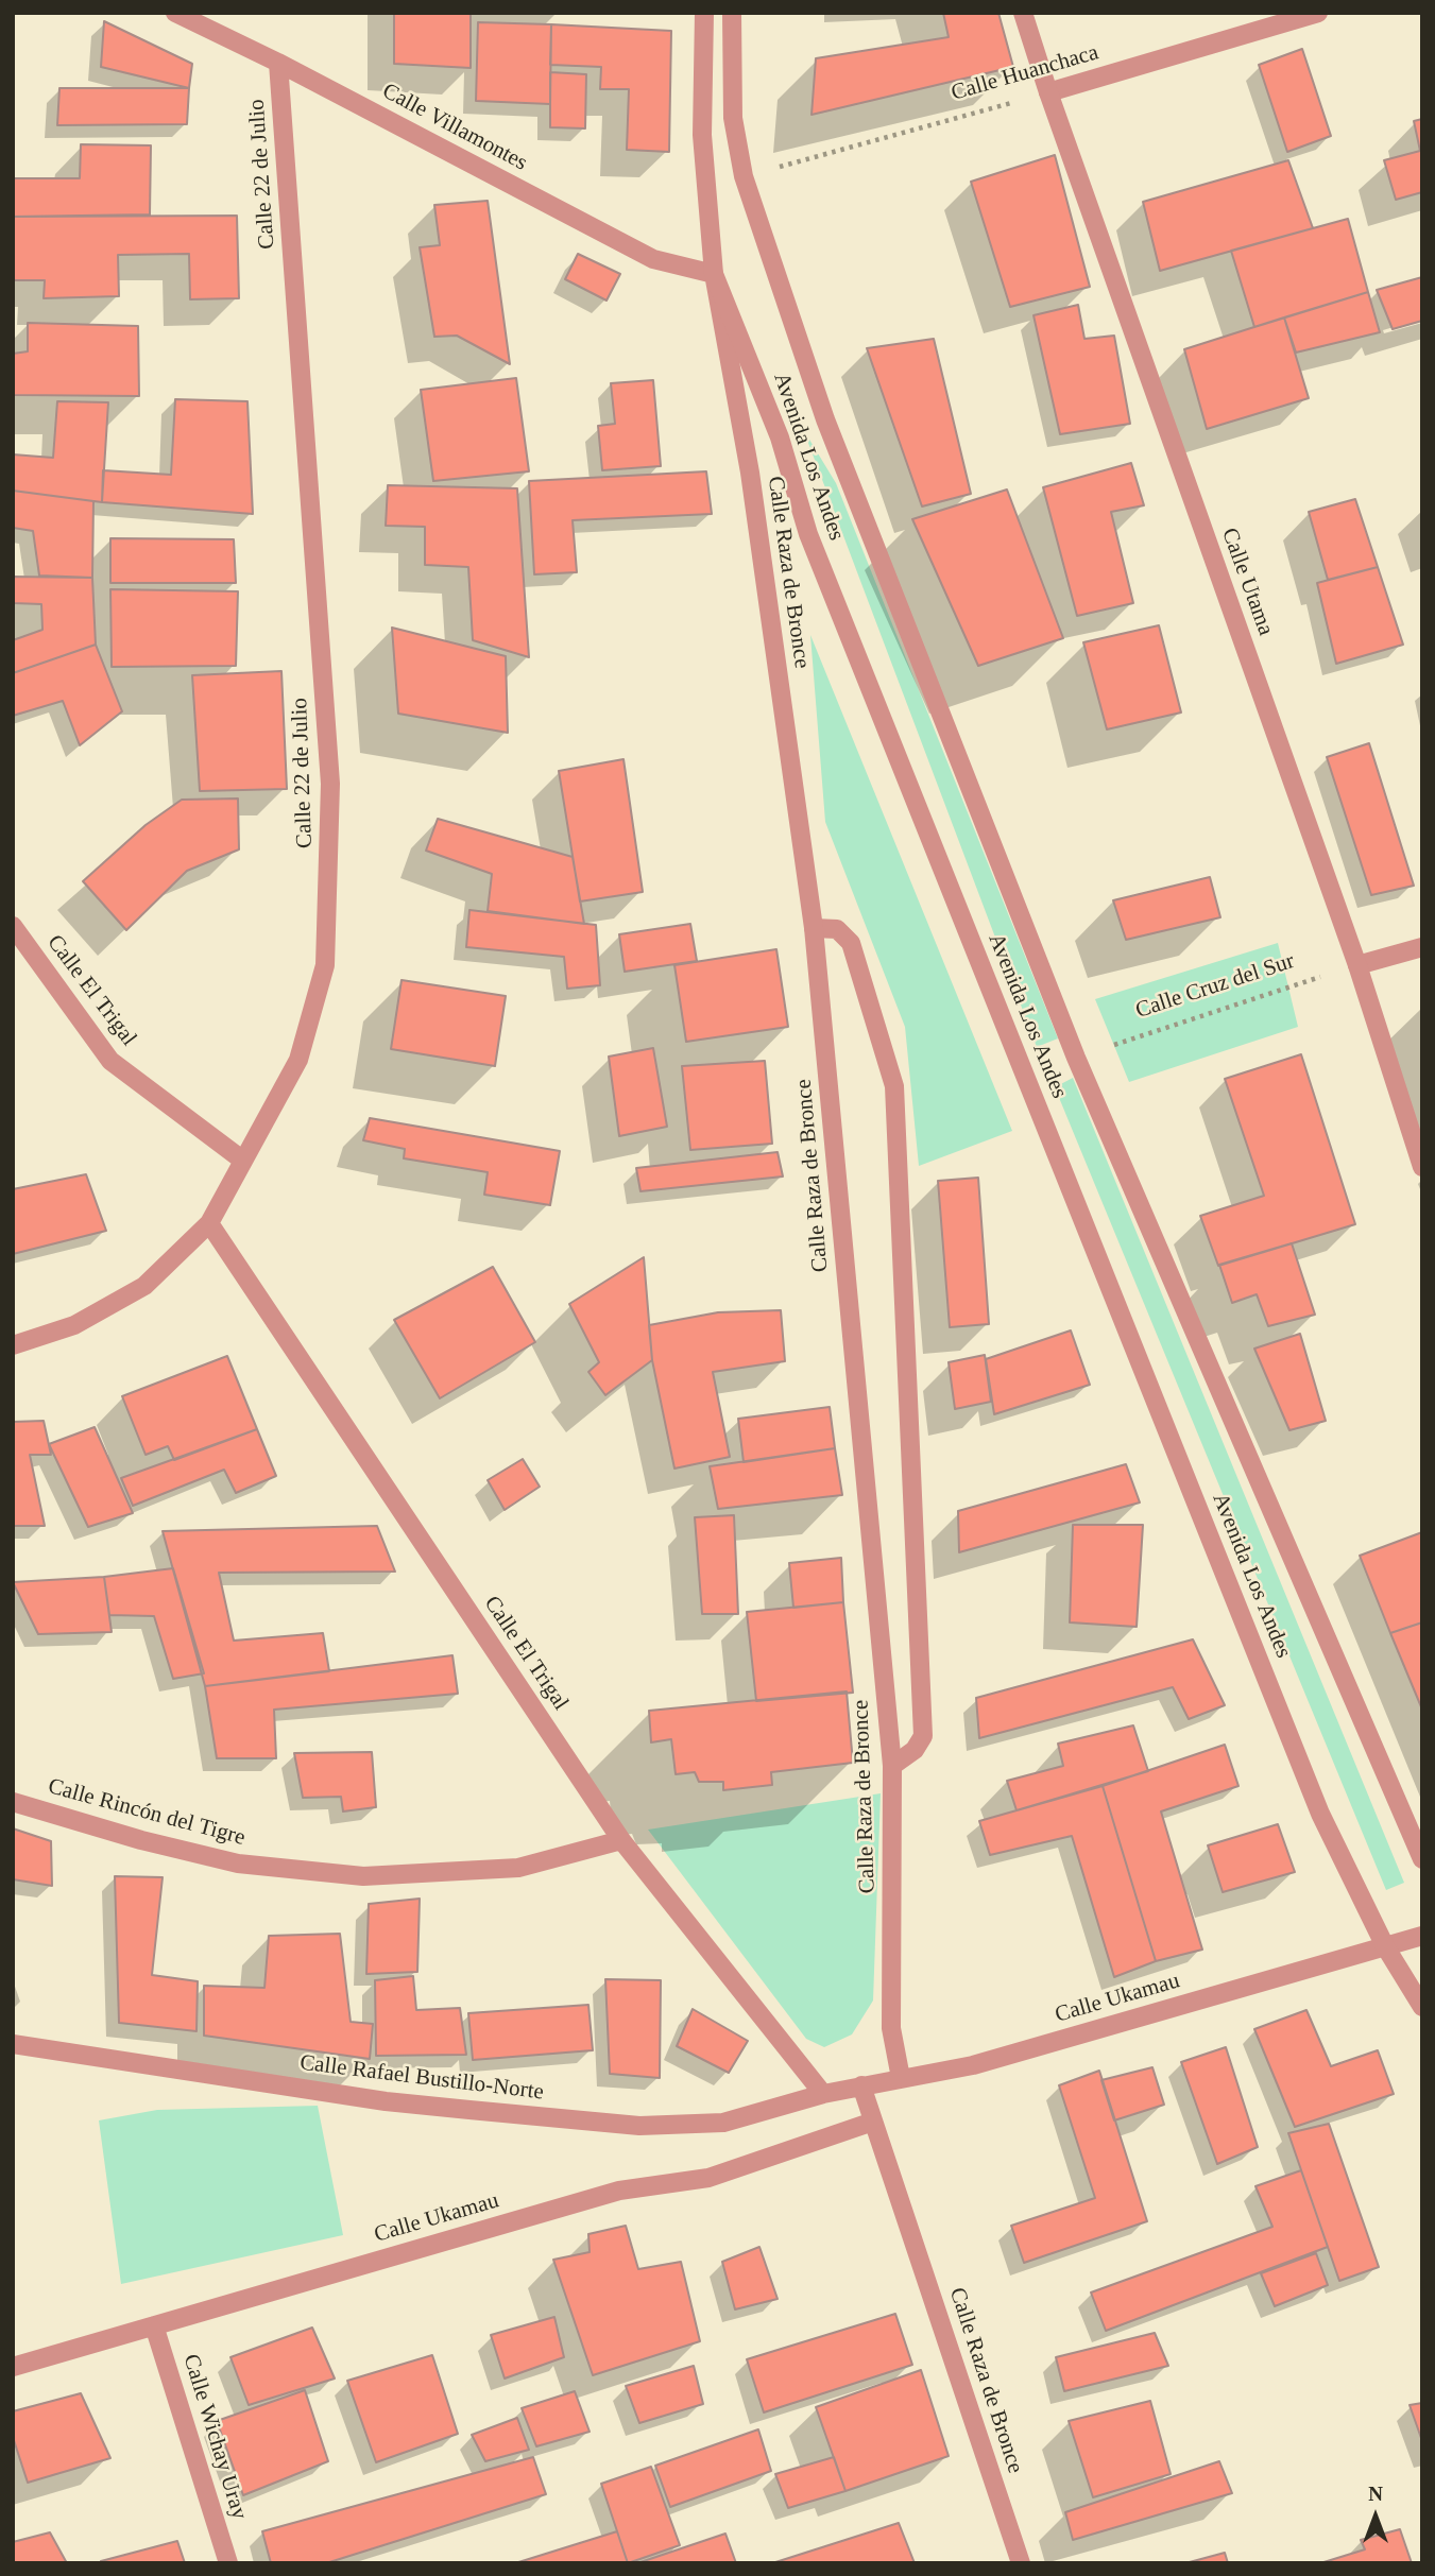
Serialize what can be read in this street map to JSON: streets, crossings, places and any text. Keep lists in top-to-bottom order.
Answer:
{
  "streets": {
    "street": [
      "Calle Huanchaca",
      "Calle Villamontes",
      "Calle 22 de Julio",
      "Avenida Los Andes",
      "Calle Raza de Bronce",
      "Calle Utama",
      "Calle El Trigal",
      "Calle Rincón del Tigre",
      "Calle Ukamau",
      "Calle Rafael Bustillo-Norte",
      "Calle Wichay Uray"
    ],
    "path": ["Calle Cruz del Sur"]
  },
  "crossings": [
    ["Calle Huanchaca", "Avenida Los Andes"],
    ["Calle Huanchaca", "Calle Utama"],
    ["Calle Villamontes", "Calle 22 de Julio"],
    ["Calle Villamontes", "Avenida Los Andes"],
    ["Calle Villamontes", "Calle Raza de Bronce"],
    ["Calle 22 de Julio", "Calle El Trigal"],
    ["Avenida Los Andes", "Calle Raza de Bronce"],
    ["Avenida Los Andes", "Calle Cruz del Sur"],
    ["Avenida Los Andes", "Calle Ukamau"],
    ["Calle Raza de Bronce", "Calle Ukamau"],
    ["Calle Utama", "Calle Cruz del Sur"],
    ["Calle El Trigal", "Calle Rincón del Tigre"],
    ["Calle El Trigal", "Calle Ukamau"],
    ["Calle El Trigal", "Calle Rafael Bustillo-Norte"],
    ["Calle Ukamau", "Calle Rafael Bustillo-Norte"],
    ["Calle Ukamau", "Calle Wichay Uray"]
  ],
  "north": "top"
}
